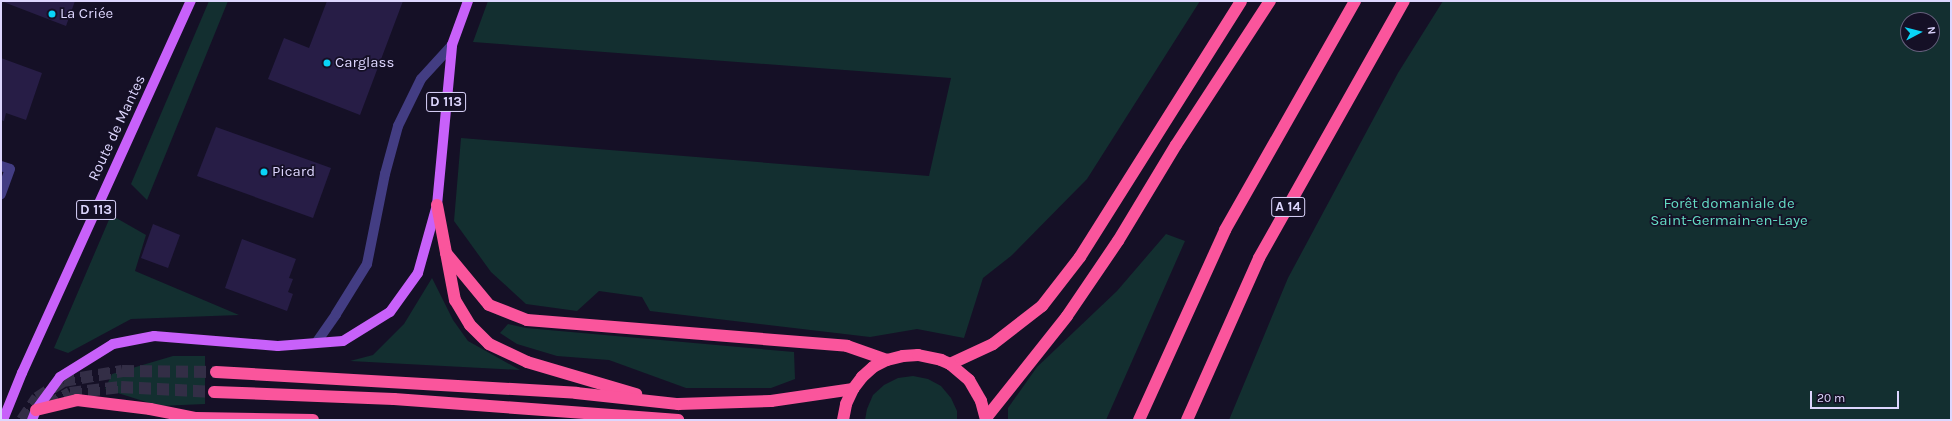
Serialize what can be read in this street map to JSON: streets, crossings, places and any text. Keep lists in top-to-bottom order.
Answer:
{
  "streets": {
    "highway": ["A 14"],
    "main road": ["D 113", "Route de Mantes"]
  },
  "parks": ["Forêt domaniale de Saint-Germain-en-Laye"],
  "places": ["La Criée", "Carglass", "Picard"],
  "scale_bar": "20 m",
  "north": "right"
}
